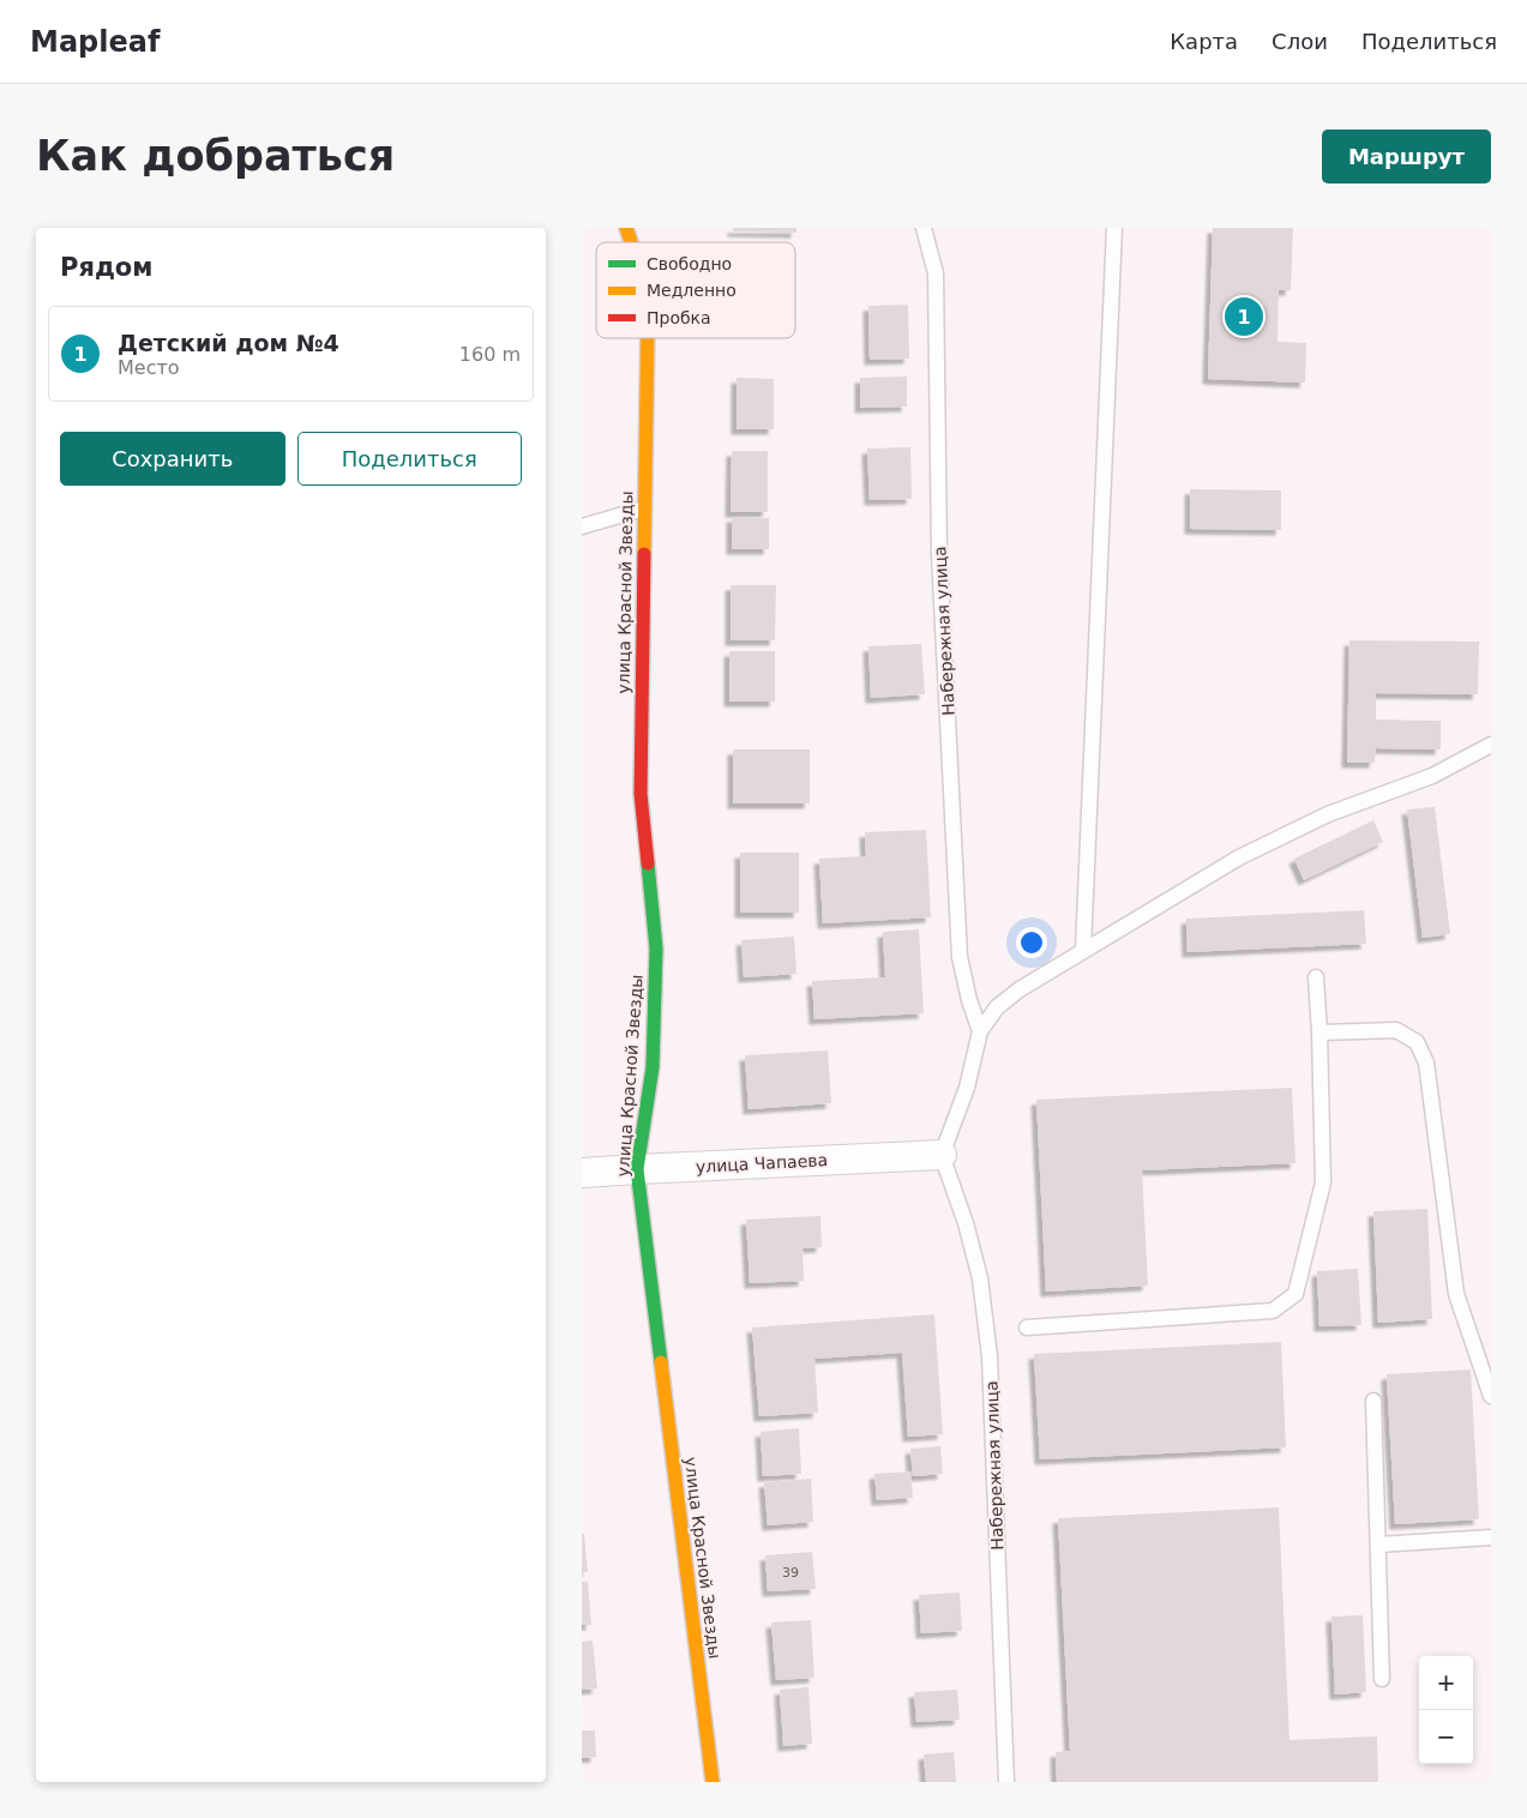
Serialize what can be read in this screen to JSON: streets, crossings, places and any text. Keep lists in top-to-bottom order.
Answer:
{
  "streets": {
    "street": ["улица Красной Звезды", "улица Чапаева"],
    "lane": ["Набережная улица"]
  },
  "crossings": [
    ["улица Красной Звезды", "улица Чапаева"],
    ["Набережная улица", "улица Чапаева"]
  ],
  "house_numbers": ["39"],
  "legend": ["Свободно", "Медленно", "Пробка"],
  "page": {
    "header": "Mapleaf",
    "nav": ["Карта", "Слои", "Поделиться"],
    "buttons": [
      "Маршрут",
      ["Сохранить", "Поделиться"]
    ],
    "title": "Как добраться",
    "heading": "Рядом",
    "pins": "1",
    "list": [
      {
        "mark": "1",
        "name": "Детский дом №4",
        "note": "Место",
        "value": "160 m"
      }
    ],
    "map_buttons": ["+", "−"]
  }
}
